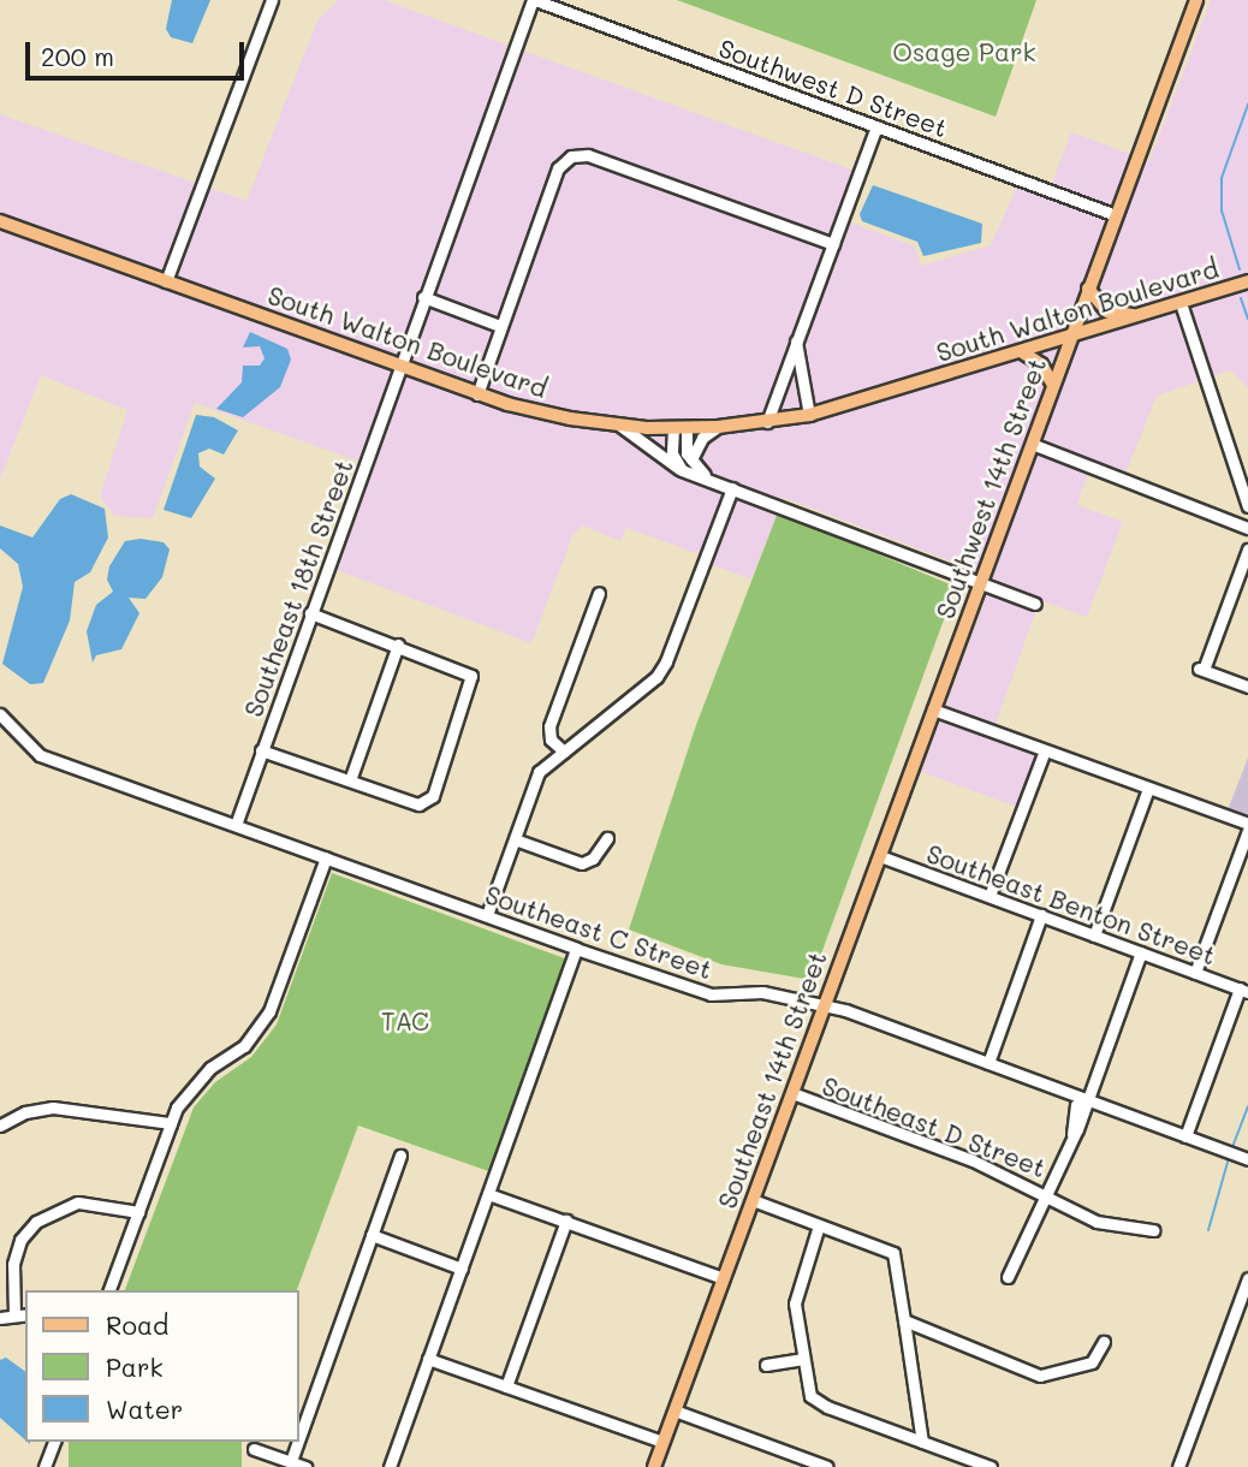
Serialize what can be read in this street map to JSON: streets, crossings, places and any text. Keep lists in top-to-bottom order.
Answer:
{
  "streets": {
    "main road": ["South Walton Boulevard", "Southwest 14th Street", "Southeast 14th Street"],
    "street": [
      "Southwest D Street",
      "Southeast 18th Street",
      "Southeast Benton Street",
      "Southeast C Street",
      "Southeast D Street"
    ]
  },
  "crossings": [
    ["Southwest D Street", "Southwest 14th Street"],
    ["Southwest D Street", "Southeast 18th Street"],
    ["South Walton Boulevard", "Southwest 14th Street"],
    ["South Walton Boulevard", "Southeast 18th Street"],
    ["Southwest 14th Street", "Southeast 14th Street"],
    ["Southeast 18th Street", "Southeast C Street"],
    ["Southeast Benton Street", "Southeast 14th Street"],
    ["Southeast C Street", "Southeast 14th Street"],
    ["Southeast 14th Street", "Southeast D Street"]
  ],
  "parks": ["Osage Park", "TAC"],
  "legend": ["Road", "Park", "Water"],
  "scale_bar": "200 m"
}
